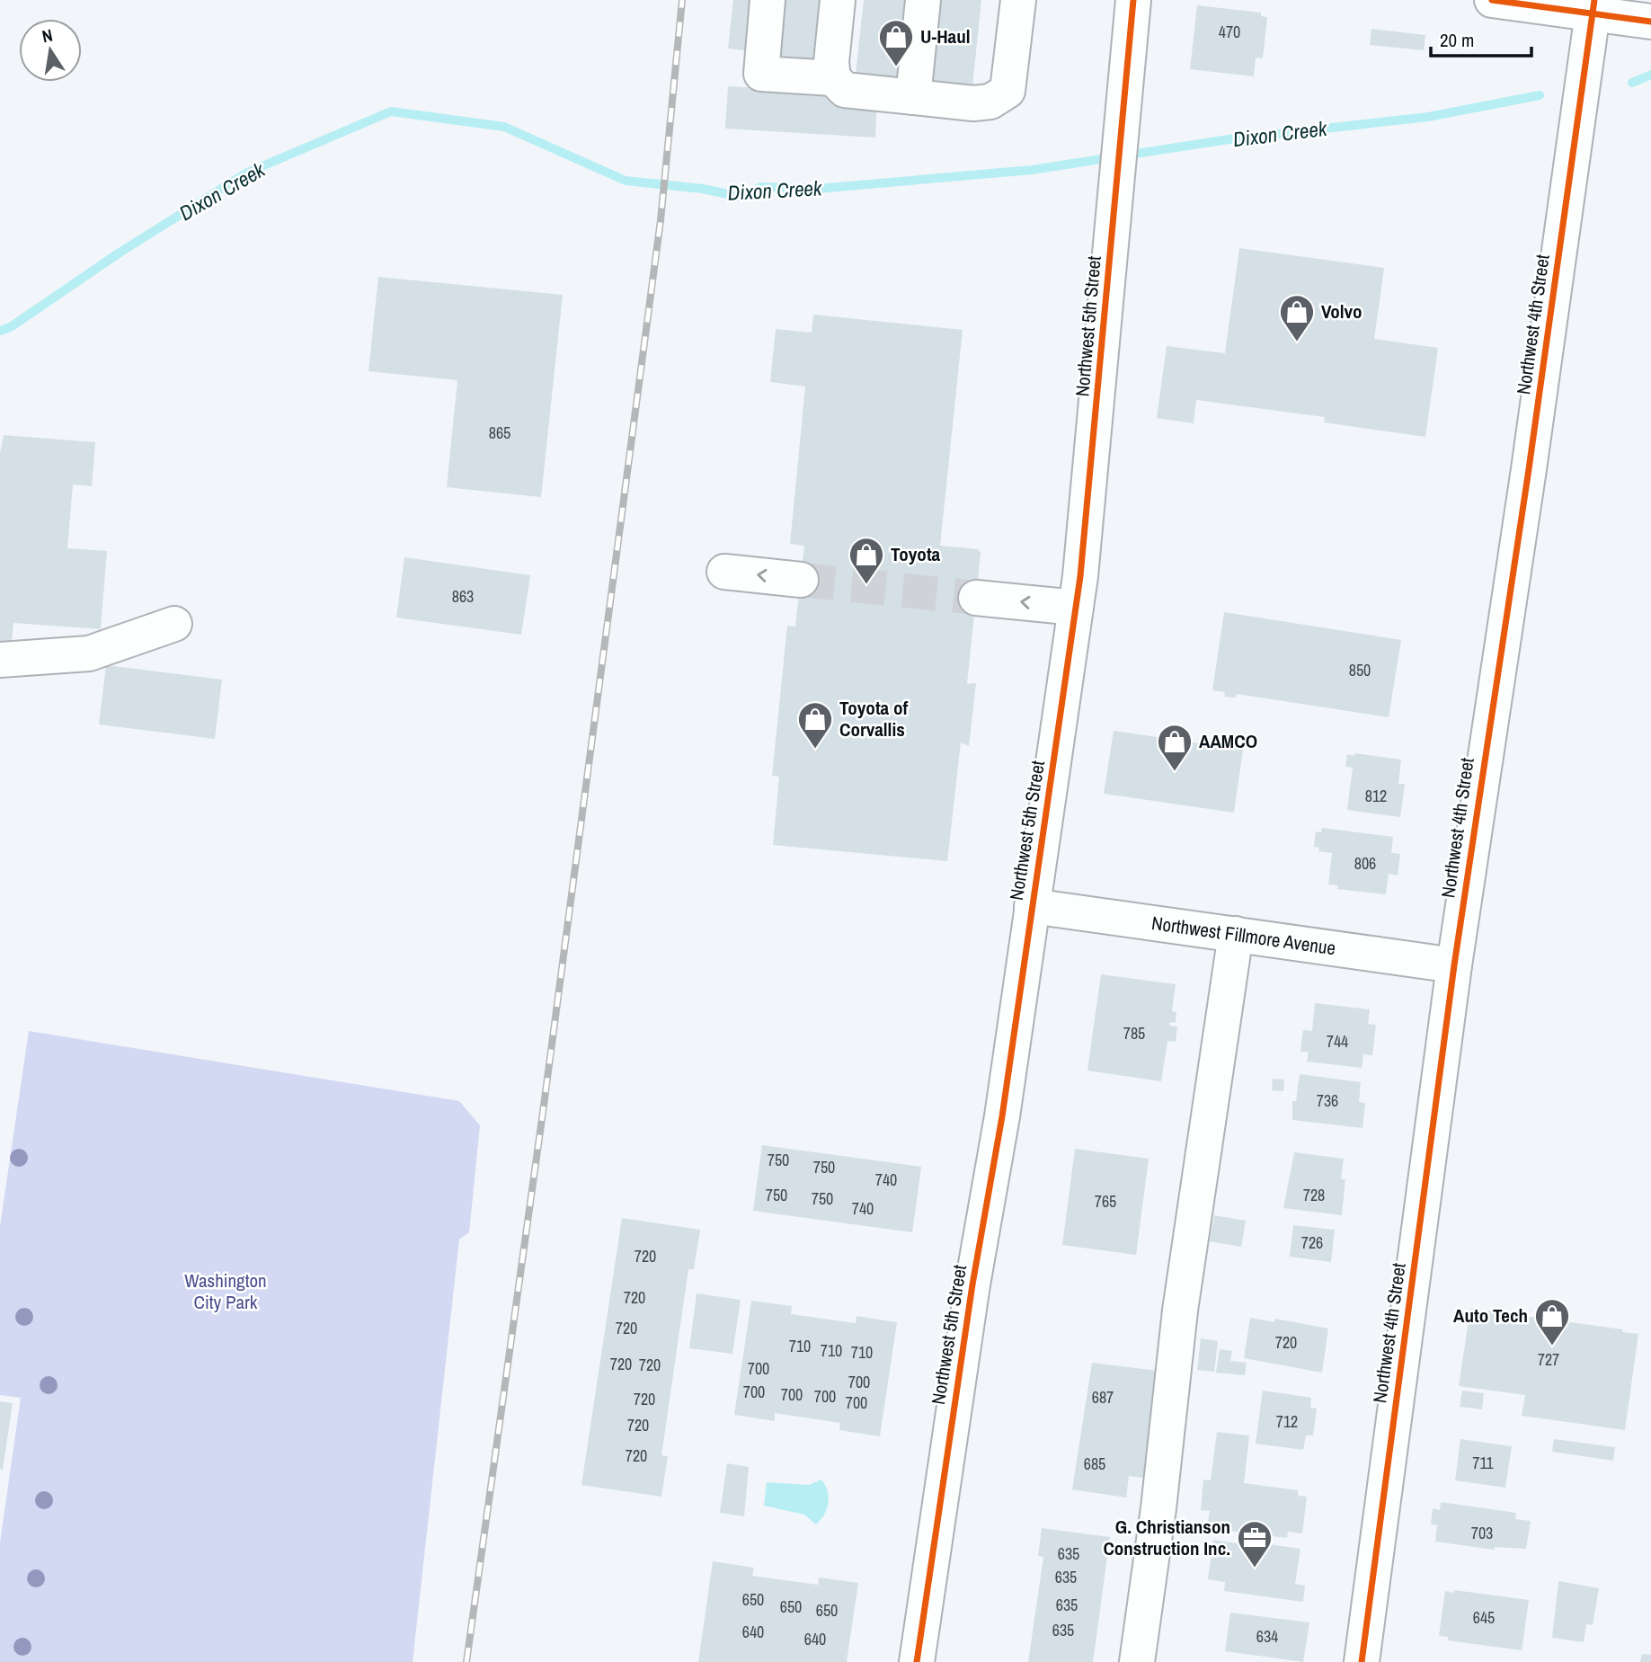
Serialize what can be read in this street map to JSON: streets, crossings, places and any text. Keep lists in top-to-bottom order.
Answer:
{
  "streets": {
    "main road": ["Northwest 4th Street", "Northwest 5th Street", "Northwest Fillmore Avenue"]
  },
  "crossings": [
    ["Northwest 4th Street", "Northwest Fillmore Avenue"],
    ["Northwest 5th Street", "Northwest Fillmore Avenue"]
  ],
  "water": ["Dixon Creek"],
  "parks": ["Washington City Park"],
  "places": {
    "shop": [
      "U-Haul",
      "Volvo",
      "Toyota",
      "Toyota of Corvallis",
      "AAMCO",
      "Auto Tech"
    ],
    "office": ["G. Christianson Construction Inc."]
  },
  "house_numbers": [
    "470",
    "865",
    "863",
    "850",
    "812",
    "806",
    "785",
    "744",
    "736",
    "750",
    "750",
    "740",
    "750",
    "728",
    "750",
    "765",
    "740",
    "726",
    "720",
    "720",
    "720",
    "720",
    "710",
    "710",
    "710",
    "727",
    "720",
    "720",
    "700",
    "700",
    "700",
    "700",
    "700",
    "687",
    "720",
    "700",
    "712",
    "720",
    "720",
    "711",
    "685",
    "703",
    "635",
    "635",
    "650",
    "635",
    "650",
    "650",
    "645",
    "635",
    "640",
    "634",
    "640"
  ],
  "scale_bar": "20 m",
  "north": "top"
}
